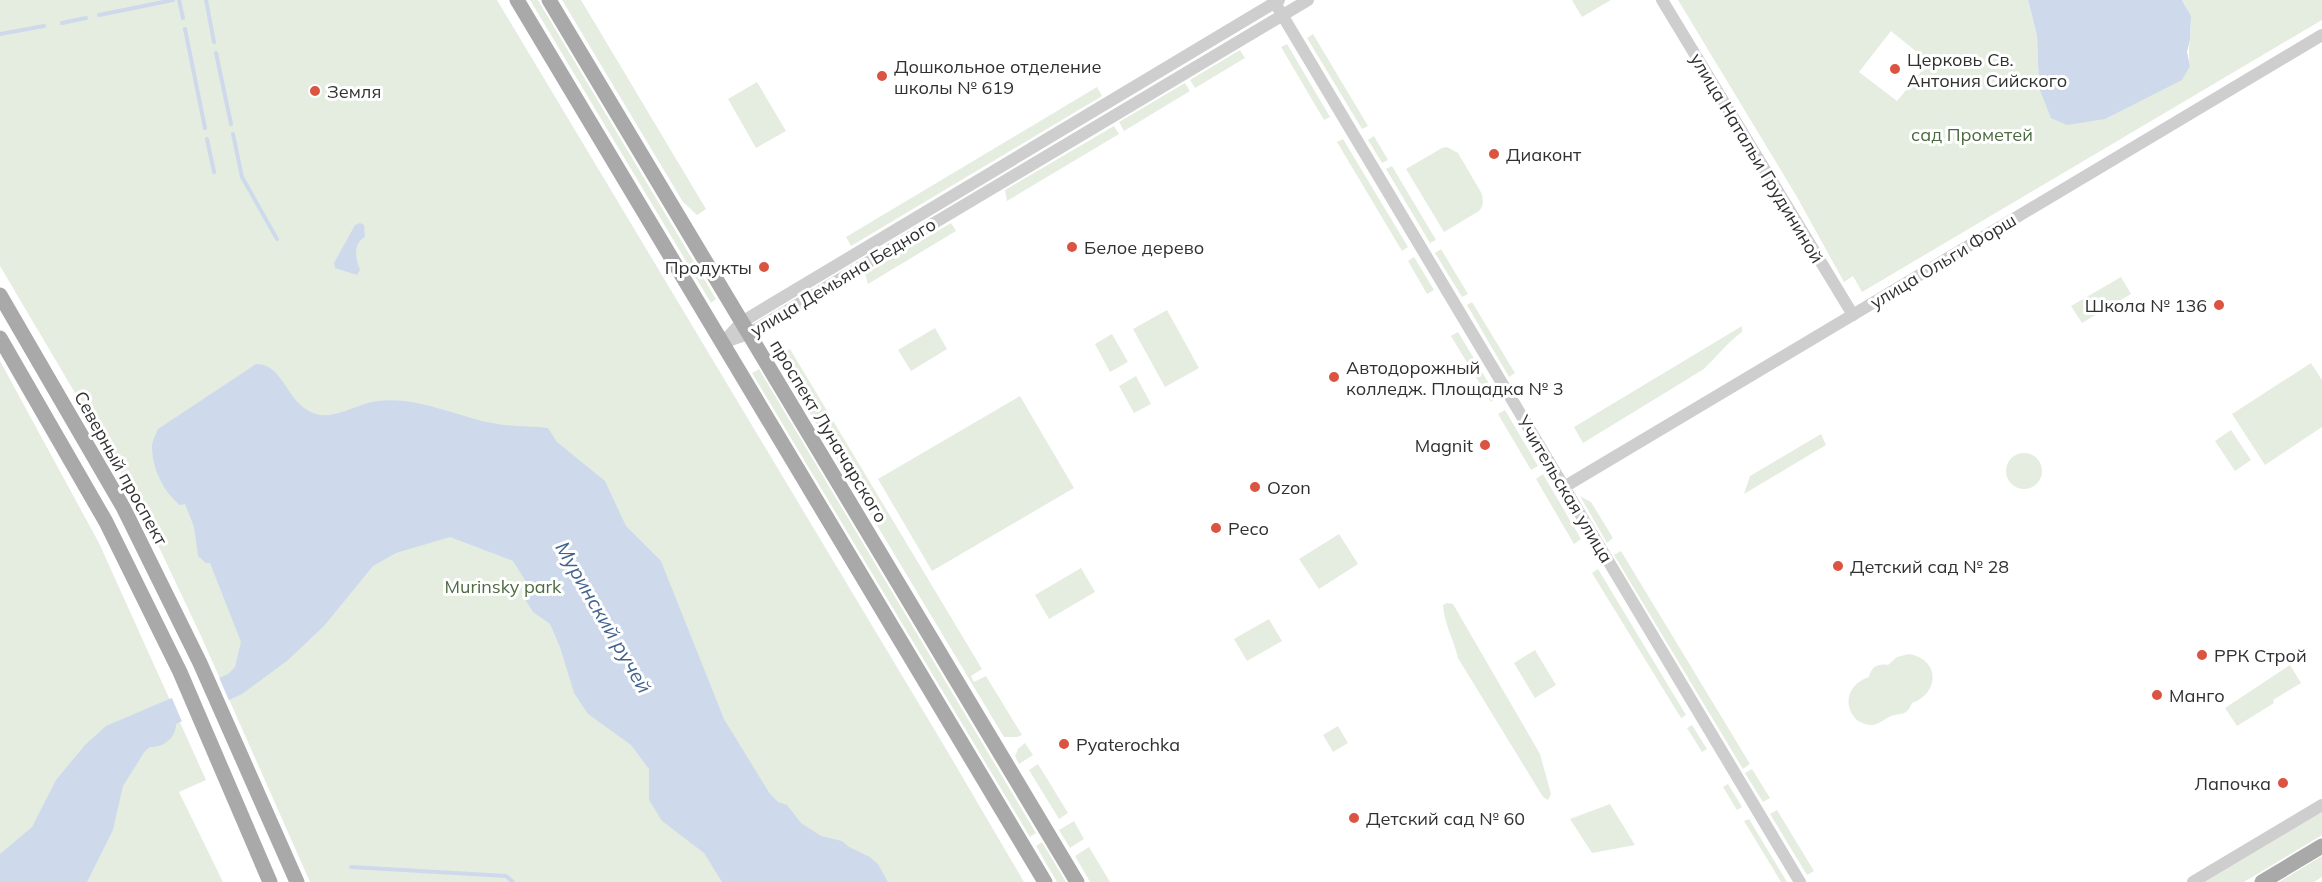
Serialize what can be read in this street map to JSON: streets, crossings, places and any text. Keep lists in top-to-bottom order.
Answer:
{
  "streets": {
    "main road": ["проспект Луначарского", "Северный проспект"],
    "street": [
      "улица Натальи Грудининой",
      "улица Ольги Форш",
      "улица Демьяна Бедного",
      "Учительская улица"
    ]
  },
  "crossings": [
    ["улица Натальи Грудининой", "улица Ольги Форш"],
    ["улица Ольги Форш", "Учительская улица"],
    ["улица Демьяна Бедного", "проспект Луначарского"],
    ["улица Демьяна Бедного", "Учительская улица"]
  ],
  "water": ["Муринский ручей"],
  "parks": ["сад Прометей", "Murinsky park"],
  "places": [
    "Церковь Св. Антония Сийского",
    "Дошкольное отделение школы № 619",
    "Земля",
    "Диаконт",
    "Белое дерево",
    "Продукты",
    "Школа № 136",
    "Автодорожный колледж. Площадка № 3",
    "Magnit",
    "Ozon",
    "Ресо",
    "Детский сад № 28",
    "РРК Строй",
    "Манго",
    "Pyaterochka",
    "Лапочка",
    "Детский сад № 60"
  ]
}
